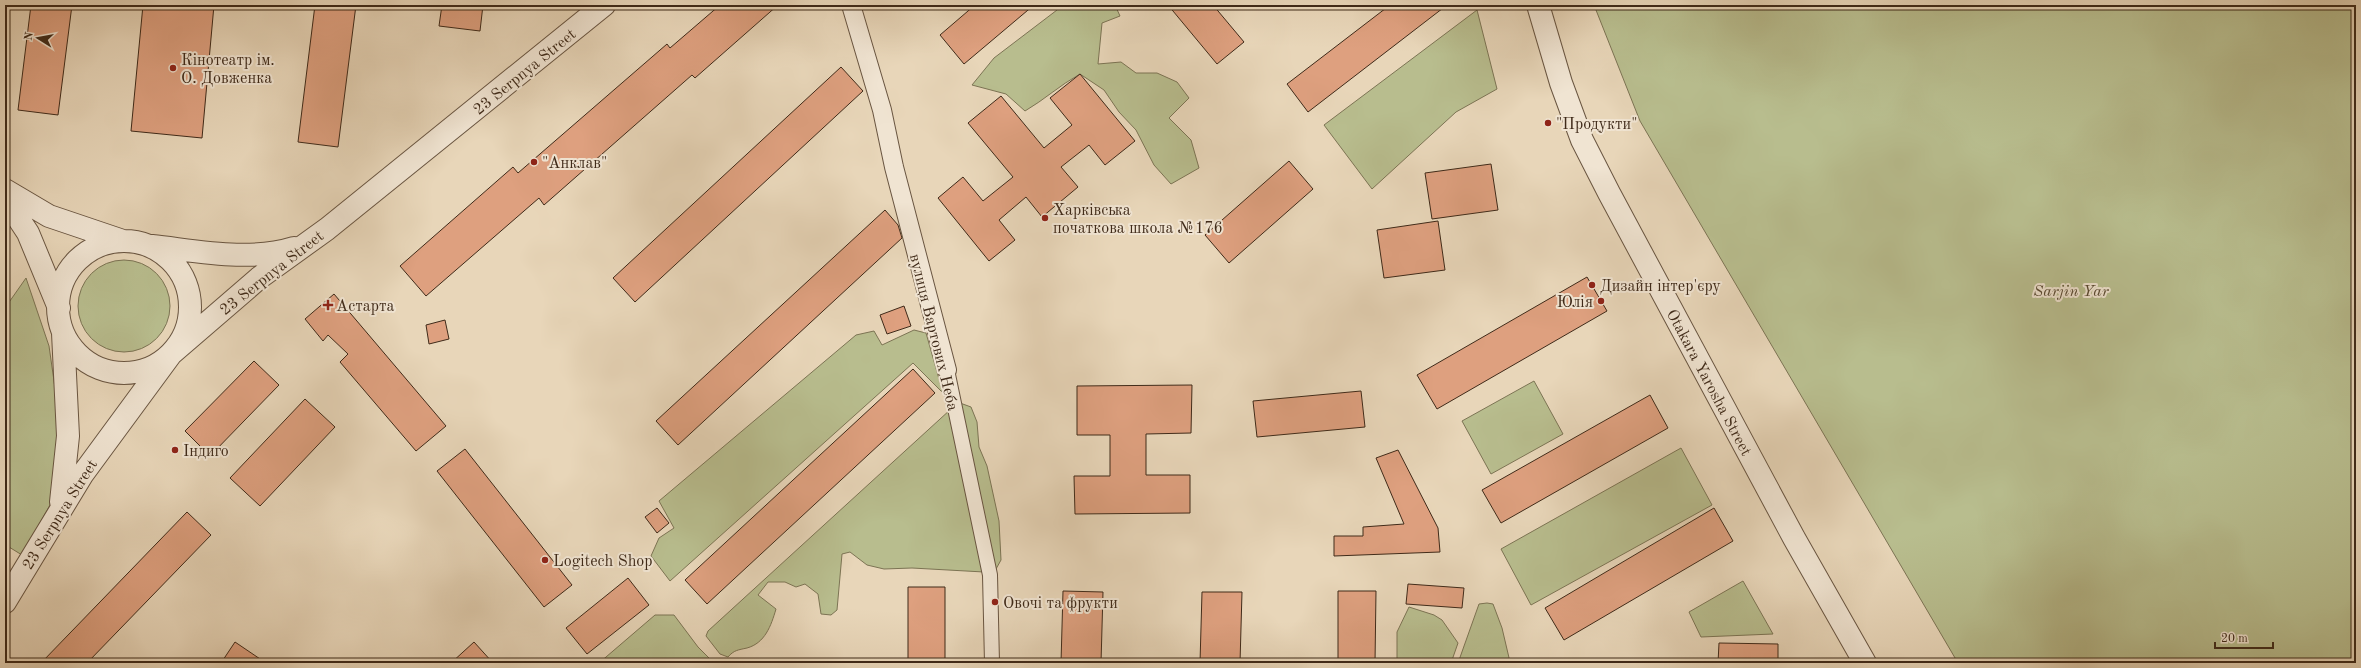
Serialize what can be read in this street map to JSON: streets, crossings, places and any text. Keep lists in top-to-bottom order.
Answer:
{
  "streets": {
    "street": ["23 Serpnya Street", "вулиця Вартових Неба", "Otakara Yarosha Street"]
  },
  "parks": ["Sarjin Yar"],
  "places": {
    "other": [
      "Кінотеатр ім. О. Довженка",
      "\"Продукти\"",
      "\"Анклав\"",
      "Харківська початкова школа №176",
      "Дизайн інтер'єру",
      "Юлія",
      "Індиго",
      "Logitech Shop",
      "Овочі та фрукти"
    ],
    "health": ["Астарта"]
  },
  "scale_bar": "20 m",
  "north": "left"
}
